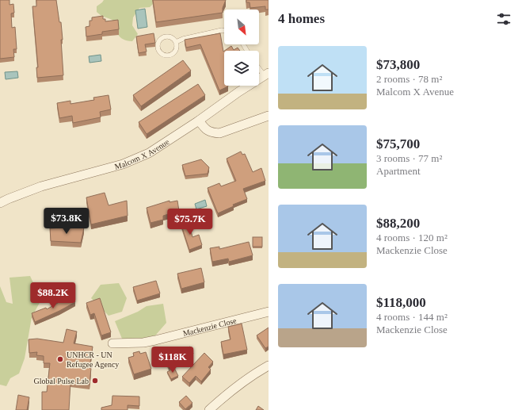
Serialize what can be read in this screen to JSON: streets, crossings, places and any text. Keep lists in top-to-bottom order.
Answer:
{
  "streets": {
    "street": ["Malcom X Avenue", "Mackenzie Close"]
  },
  "places": ["UNHCR - UN Refugee Agency", "Global Pulse Lab"],
  "north": "bottom right",
  "page": {
    "heading": "4 homes",
    "list": [
      {
        "name": "$73,800",
        "note": "2 rooms · 78 m² · Malcom X Avenue"
      },
      {
        "name": "$75,700",
        "note": "3 rooms · 77 m² · Apartment"
      },
      {
        "name": "$88,200",
        "note": "4 rooms · 120 m² · Mackenzie Close"
      },
      {
        "name": "$118,000",
        "note": "4 rooms · 144 m² · Mackenzie Close"
      }
    ],
    "price": [
      "$73.8K",
      "$75.7K",
      "$88.2K",
      "$118K"
    ]
  }
}
